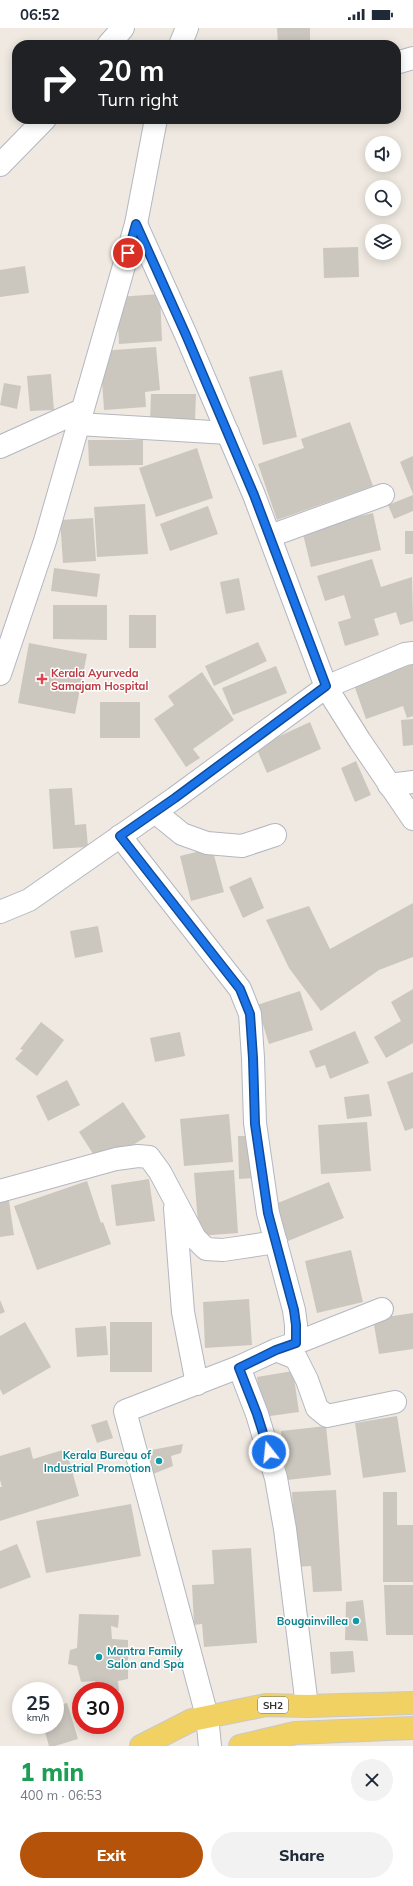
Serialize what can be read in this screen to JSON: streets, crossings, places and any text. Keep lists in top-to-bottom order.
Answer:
{
  "streets": {
    "main road": ["SH2"]
  },
  "places": {
    "health": ["Kerala Ayurveda Samajam Hospital"],
    "other": ["Kerala Bureau of Industrial Promotion", "Bougainvillea", "Mantra Family Salon and Spa"]
  },
  "page": {
    "status": "06:52",
    "turn": ["20 m", "Turn right"],
    "speed": "25 km/h",
    "limit": "30",
    "heading": ["1 min", "400 m · 06:53"],
    "buttons": ["Exit", "Share"]
  }
}
